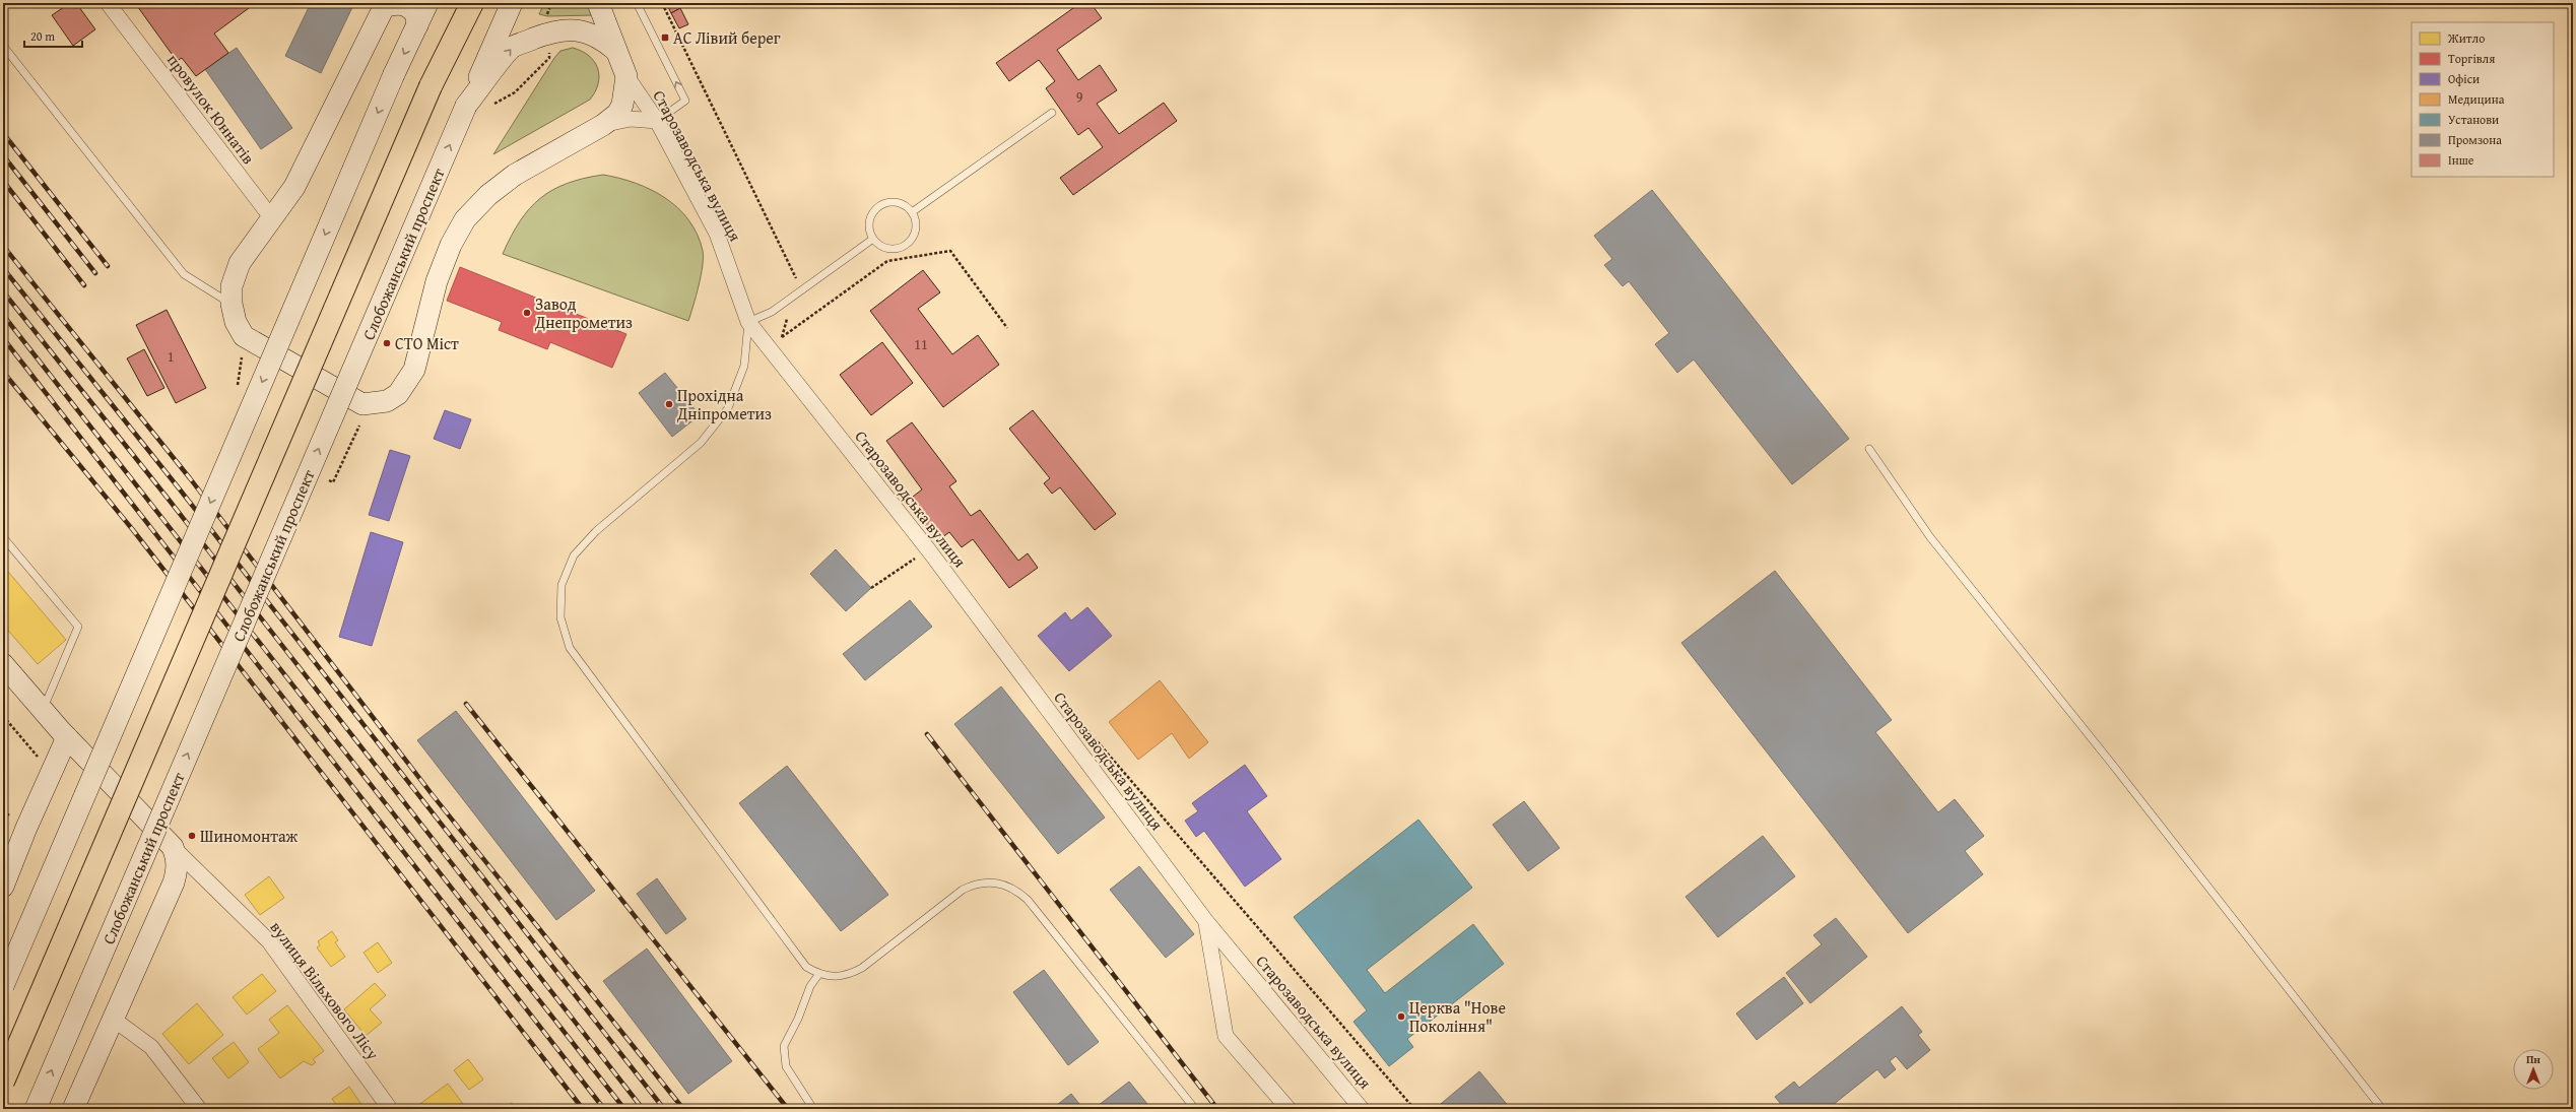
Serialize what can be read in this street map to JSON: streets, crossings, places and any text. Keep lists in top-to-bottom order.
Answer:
{
  "streets": {
    "main road": ["Слобожанський проспект"],
    "street": ["провулок Юннатів", "Старозаводська вулиця", "вулиця Вільхового Лісу"]
  },
  "places": {
    "transit": ["АС Лівий берег"],
    "other": [
      "Завод Днепрометиз",
      "СТО Міст",
      "Прохідна Дніпрометиз",
      "Шиномонтаж",
      "Церква \"Нове Покоління\""
    ]
  },
  "house_numbers": ["9", "11", "1"],
  "legend": [
    "Житло",
    "Торгівля",
    "Офіси",
    "Медицина",
    "Установи",
    "Промзона",
    "Інше"
  ],
  "scale_bar": "20 m",
  "north": "top"
}
